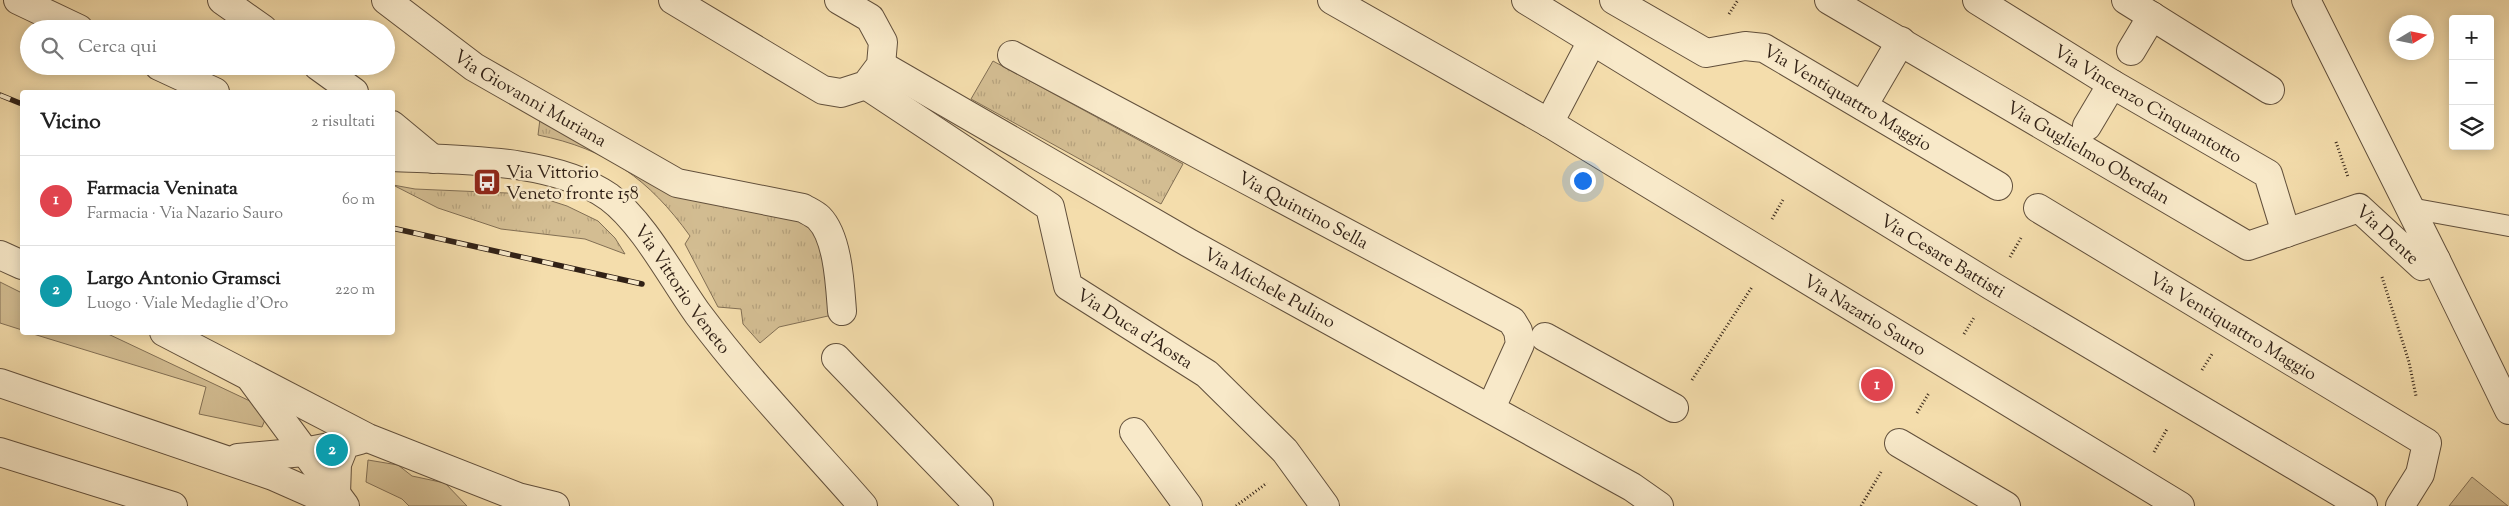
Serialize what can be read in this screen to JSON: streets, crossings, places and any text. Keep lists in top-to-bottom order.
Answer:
{
  "streets": {
    "street": [
      "Via Giovanni Muriana",
      "Via Ventiquattro Maggio",
      "Via Vincenzo Cinquantotto",
      "Via Guglielmo Oberdan",
      "Via Quintino Sella",
      "Via Dente",
      "Via Cesare Battisti",
      "Via Michele Pulino",
      "Via Vittorio Veneto",
      "Via Nazario Sauro",
      "Via Duca d'Aosta"
    ]
  },
  "crossings": [
    ["Via Ventiquattro Maggio", "Via Dente"],
    ["Via Vincenzo Cinquantotto", "Via Guglielmo Oberdan"],
    ["Via Guglielmo Oberdan", "Via Dente"],
    ["Via Quintino Sella", "Via Michele Pulino"],
    ["Via Michele Pulino", "Via Duca d'Aosta"]
  ],
  "places": {
    "bus stop": ["Via Vittorio Veneto fronte 158"]
  },
  "north": "right",
  "page": {
    "map_buttons": ["+", "−"],
    "search": "Cerca qui",
    "heading": ["Vicino", "2 risultati"],
    "list": [
      {
        "mark": "1",
        "name": "Farmacia Veninata",
        "note": "Farmacia · Via Nazario Sauro",
        "value": "60 m"
      },
      {
        "mark": "2",
        "name": "Largo Antonio Gramsci",
        "note": "Luogo · Viale Medaglie d'Oro",
        "value": "220 m"
      }
    ],
    "pins": ["1", "2"]
  }
}
